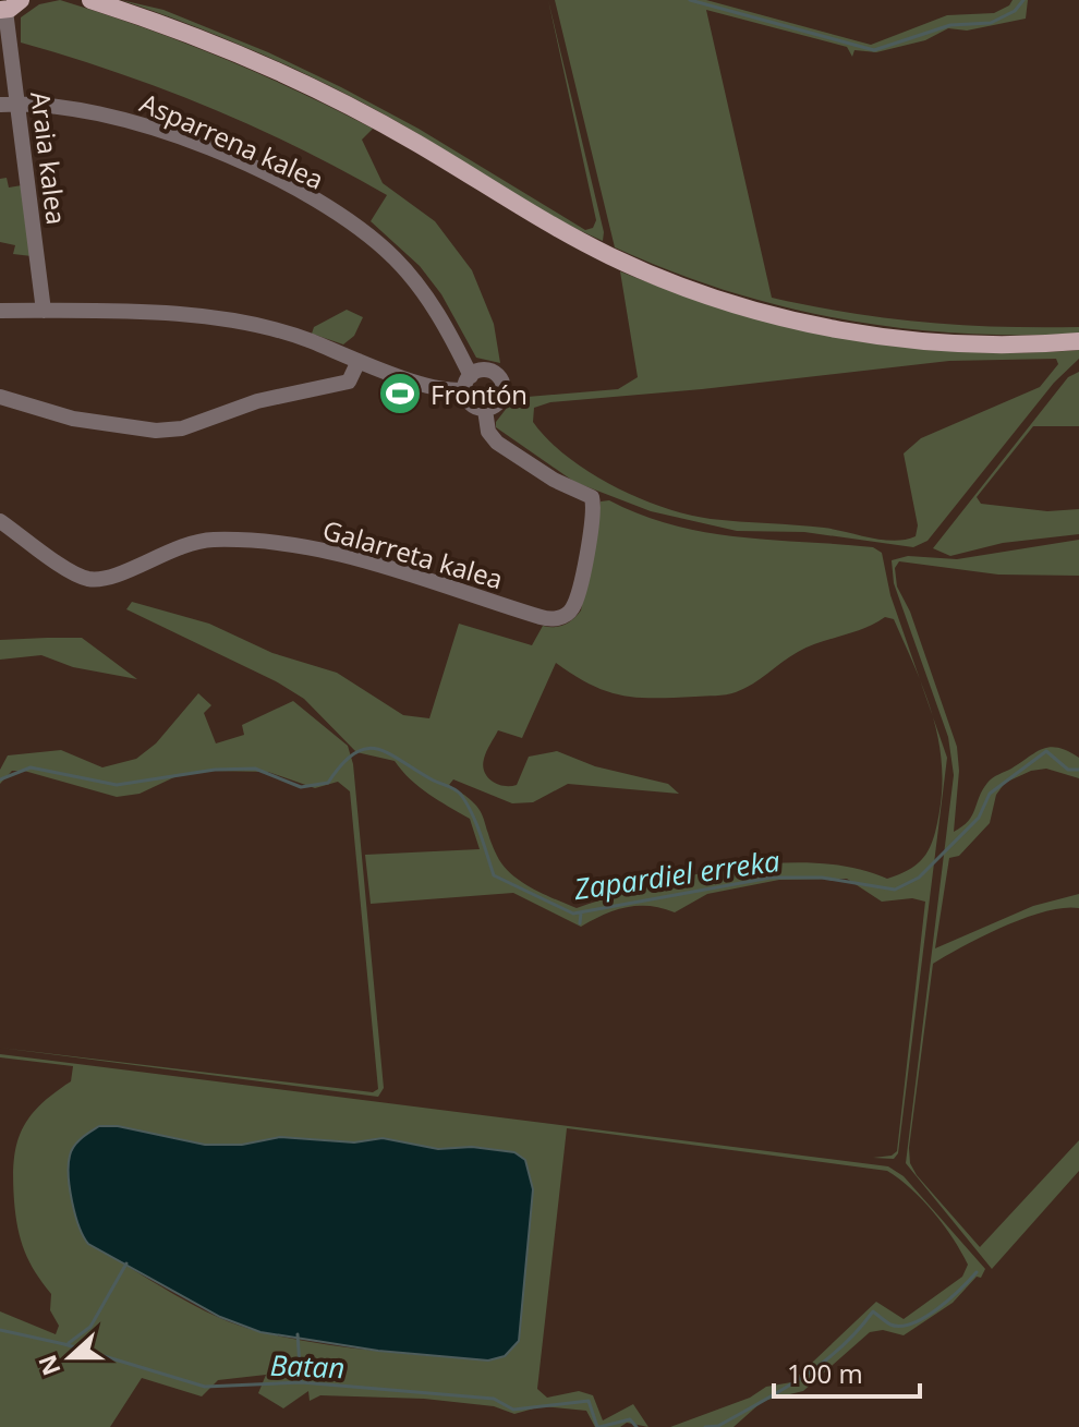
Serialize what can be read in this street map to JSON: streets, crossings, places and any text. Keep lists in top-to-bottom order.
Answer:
{
  "streets": {
    "street": ["Asparrena kalea", "Araia kalea", "Galarreta kalea"]
  },
  "crossings": [
    ["Asparrena kalea", "Araia kalea"],
    ["Asparrena kalea", "Galarreta kalea"]
  ],
  "water": ["Zapardiel erreka", "Batan"],
  "places": {
    "sports": ["Frontón"]
  },
  "scale_bar": "100 m",
  "north": "left"
}
